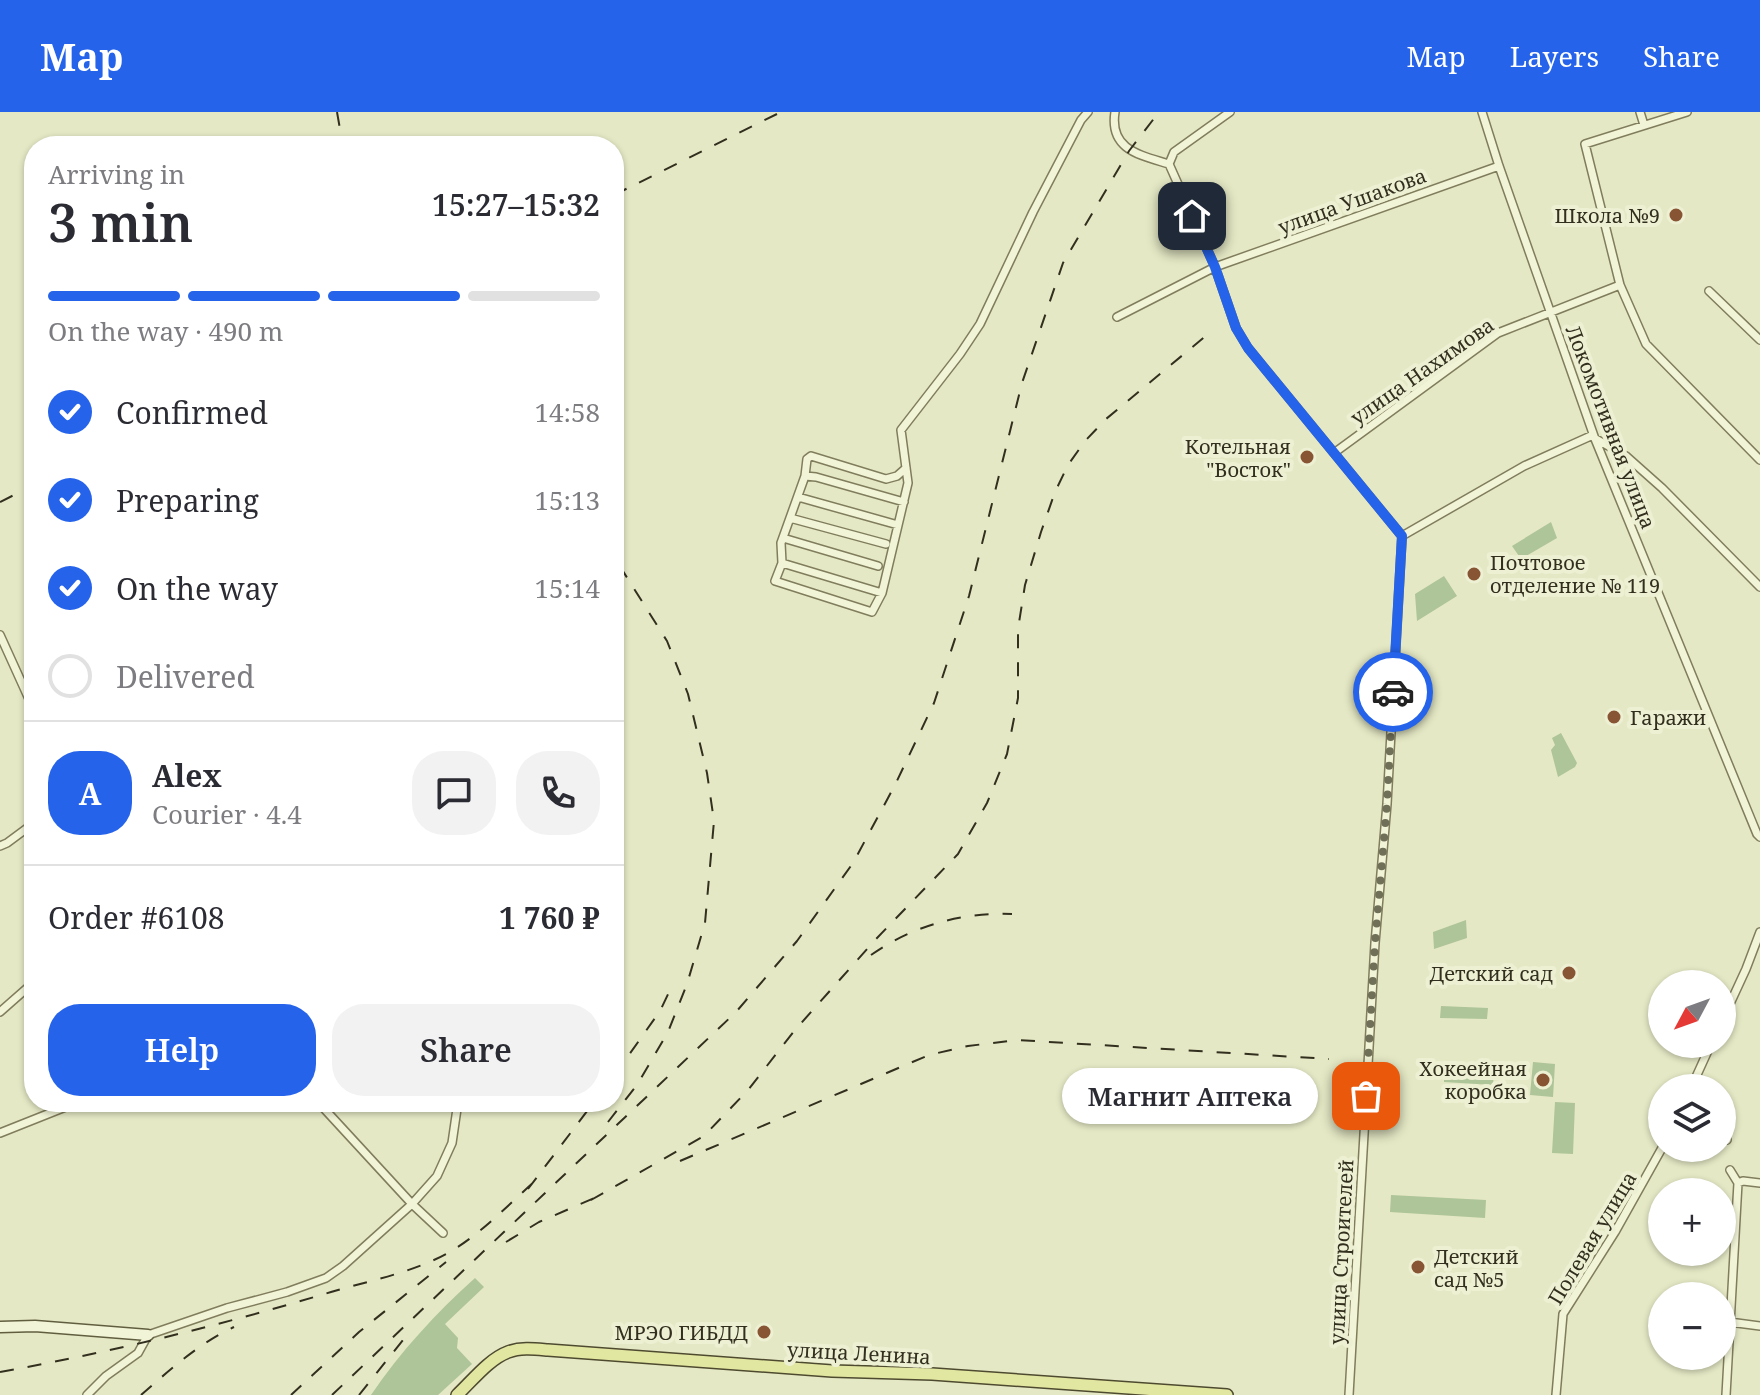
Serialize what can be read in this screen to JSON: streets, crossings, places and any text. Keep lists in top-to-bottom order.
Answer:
{
  "streets": {
    "main road": ["улица Ленина"],
    "street": [
      "улица Ушакова",
      "улица Нахимова",
      "Локомотивная улица",
      "Полевая улица",
      "улица Строителей"
    ]
  },
  "crossings": [
    ["улица Ушакова", "Локомотивная улица"],
    ["улица Нахимова", "Локомотивная улица"]
  ],
  "places": [
    "Школа №9",
    "Котельная \"Восток\"",
    "Почтовое отделение № 119",
    "Гаражи",
    "Детский сад",
    "Хокеейная коробка",
    "Магнит Аптека",
    "Детский сад №5",
    "МРЭО ГИБДД"
  ],
  "north": "bottom left",
  "page": {
    "header": "Map",
    "nav": ["Map", "Layers", "Share"],
    "heading": ["3 min", "Arriving in", "15:27–15:32"],
    "panel": [
      "Alex",
      "Courier · 4.4",
      "Order #6108",
      "1 760 ₽"
    ],
    "bar": "On the way · 490 m",
    "list": [
      ["Confirmed", "14:58"],
      ["Preparing", "15:13"],
      ["On the way", "15:14"],
      "Delivered"
    ],
    "round": "A",
    "map_buttons": ["+", "−"],
    "buttons": ["Help", "Share"],
    "bubble": "Магнит Аптека"
  }
}
